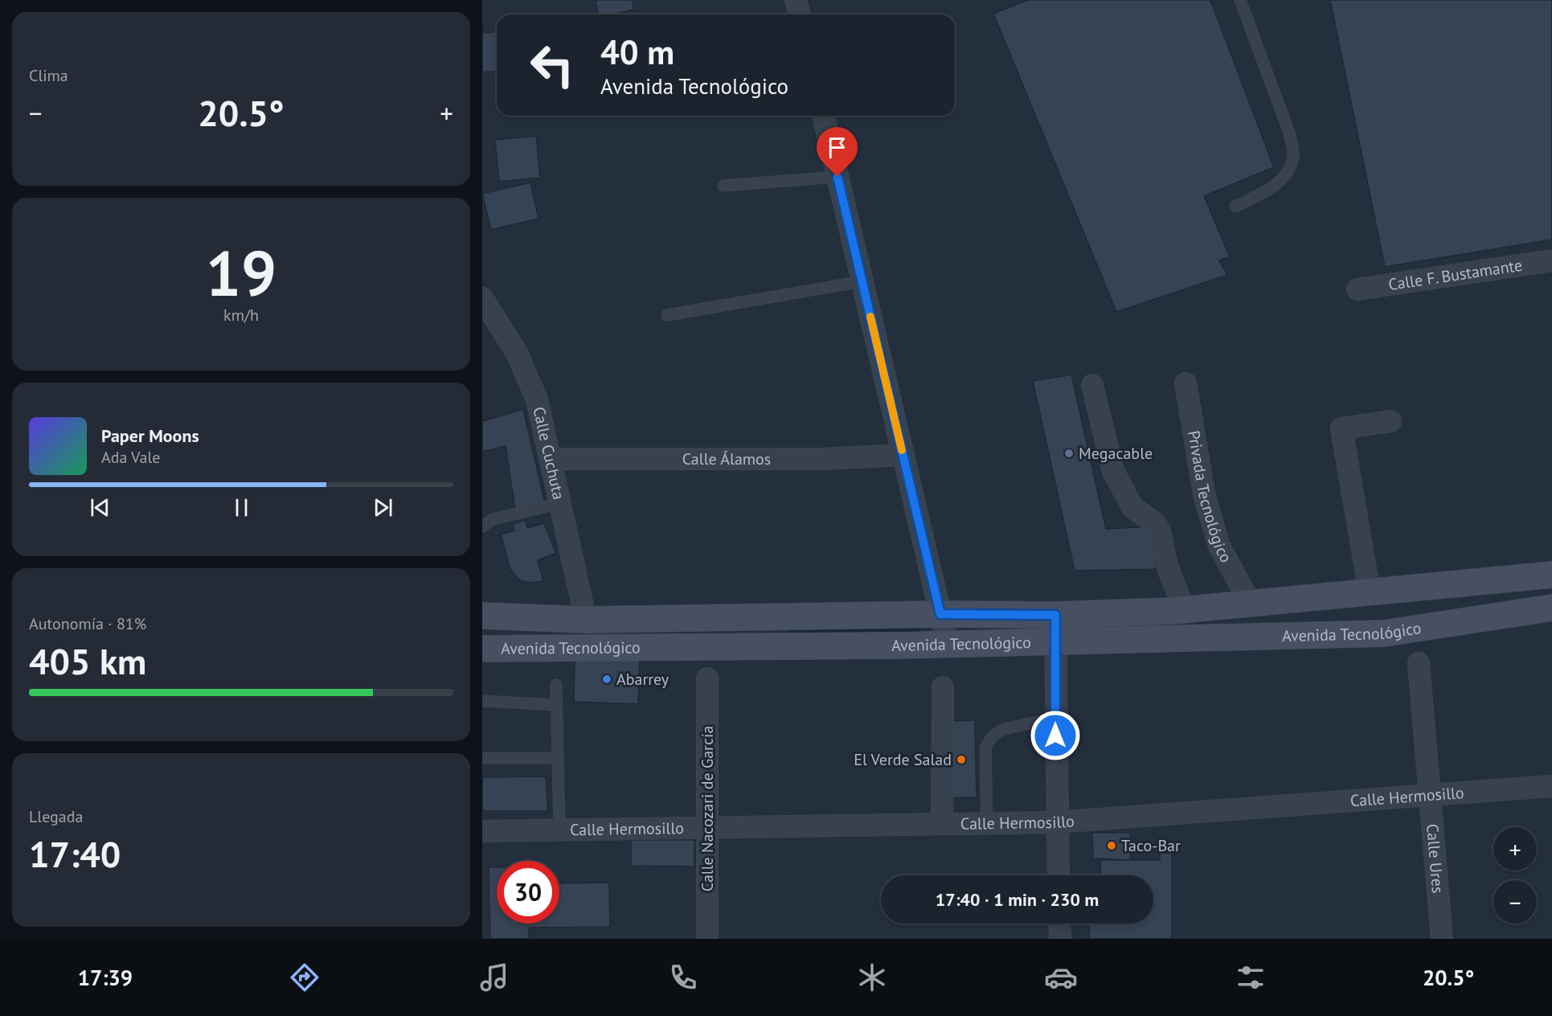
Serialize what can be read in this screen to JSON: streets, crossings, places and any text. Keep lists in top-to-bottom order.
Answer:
{
  "streets": {
    "main road": ["Avenida Tecnológico"],
    "street": [
      "Calle F. Bustamante",
      "Calle Cuchuta",
      "Calle Álamos",
      "Privada Tecnológico",
      "Calle Hermosillo",
      "Calle Nacozari de García",
      "Calle Ures"
    ]
  },
  "crossings": [
    ["Calle Cuchuta", "Calle Álamos"],
    ["Calle Cuchuta", "Avenida Tecnológico"],
    ["Privada Tecnológico", "Avenida Tecnológico"],
    ["Calle Hermosillo", "Calle Nacozari de García"],
    ["Calle Hermosillo", "Calle Ures"]
  ],
  "places": [
    "Megacable",
    "Abarrey",
    "El Verde Salad",
    "Taco-Bar"
  ],
  "page": {
    "tile": [
      "Clima",
      ["19", "km/h"],
      ["Autonomía · 81%", "405 km"],
      ["Llegada", "17:40"]
    ],
    "turn": ["40 m", "Avenida Tecnológico"],
    "heat": ["−", "20.5°", "+"],
    "song": ["Paper Moons", "Ada Vale"],
    "map_buttons": ["+", "−"],
    "limit": "30",
    "trip": "17:40 · 1 min · 230 m",
    "tabs": ["17:39", "20.5°"]
  }
}
